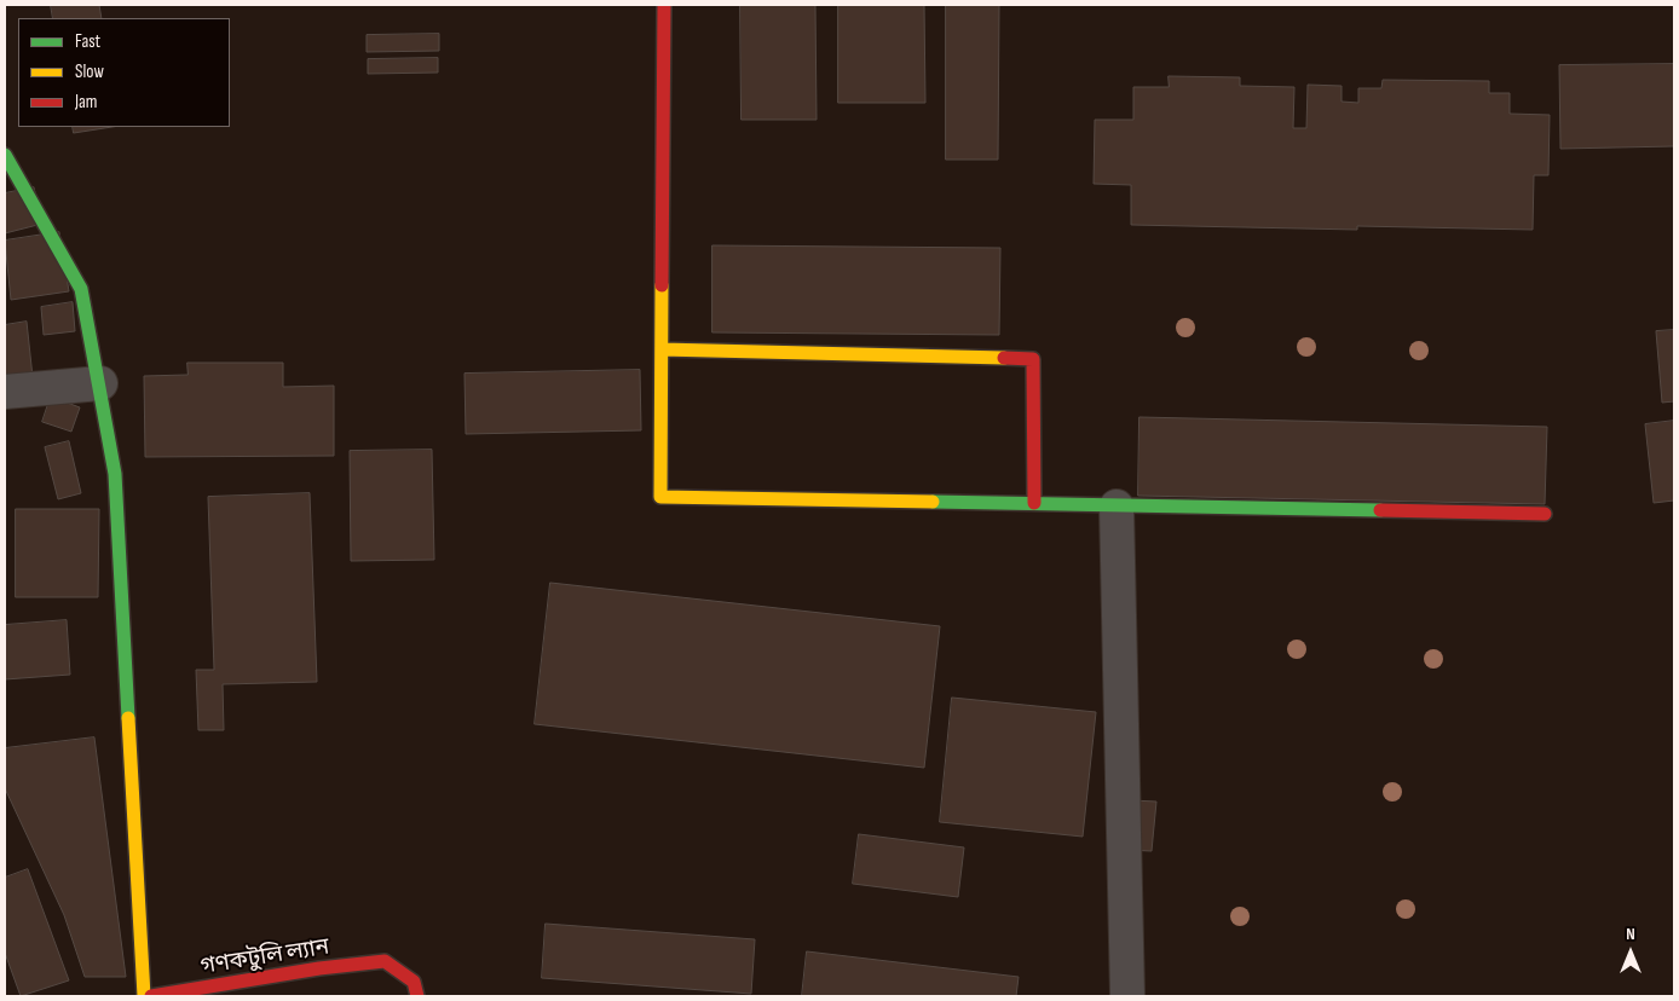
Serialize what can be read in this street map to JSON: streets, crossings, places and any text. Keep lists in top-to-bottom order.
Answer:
{
  "streets": {
    "street": ["গণকটুলি ল্যান"]
  },
  "legend": ["Fast", "Slow", "Jam"],
  "north": "top"
}
